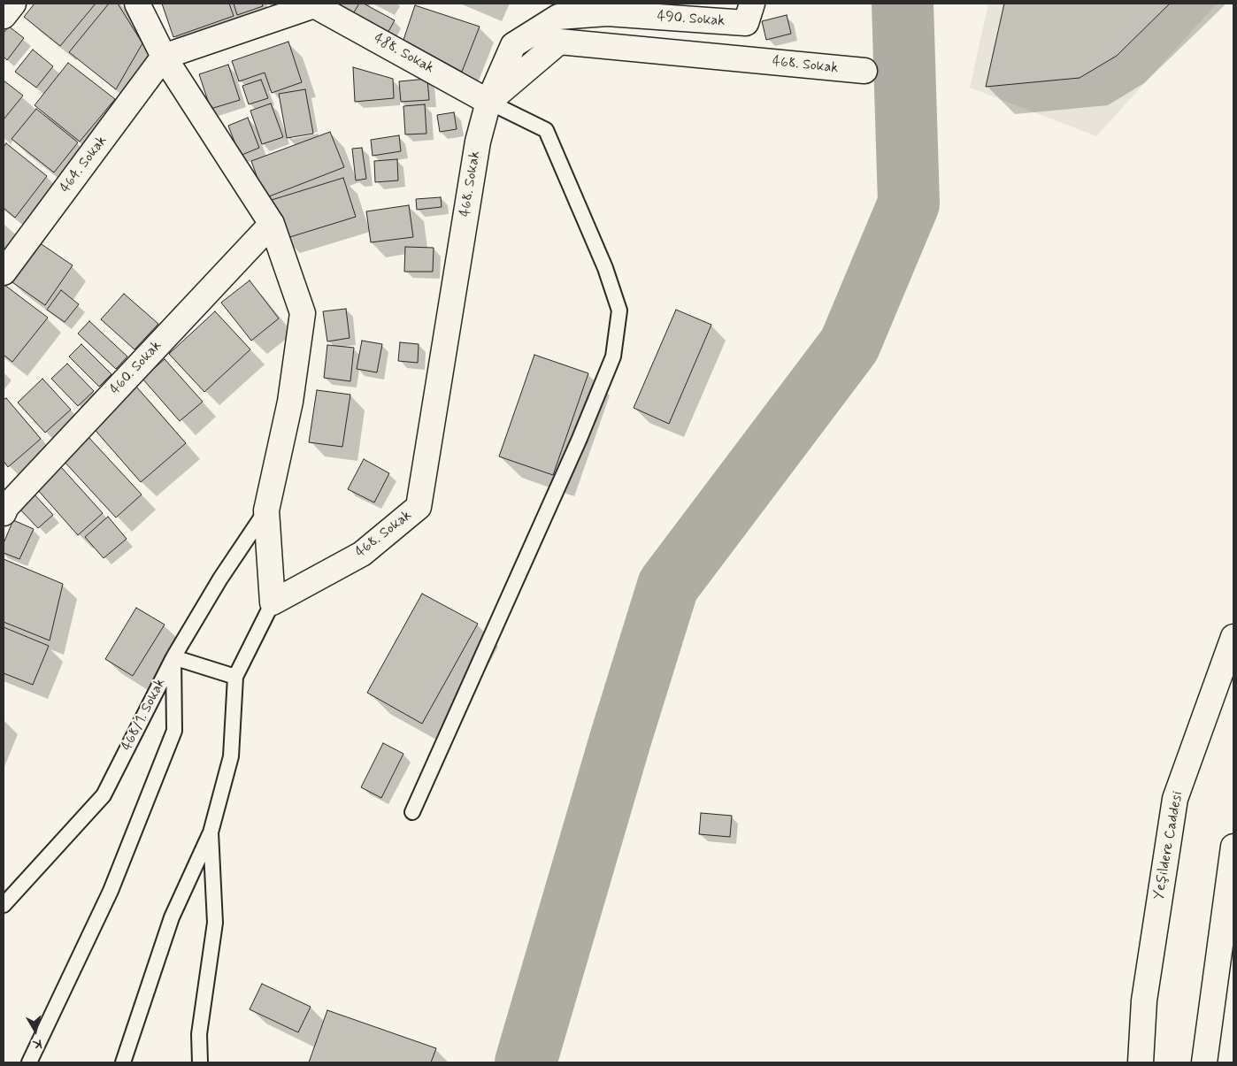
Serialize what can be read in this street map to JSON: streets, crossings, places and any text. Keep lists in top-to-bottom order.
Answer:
{
  "streets": {
    "main road": [
      "490. Sokak",
      "488. Sokak",
      "468. Sokak",
      "464. Sokak",
      "460. Sokak",
      "Yeşildere Caddesi"
    ],
    "lane": ["468/1. Sokak"]
  },
  "crossings": [
    ["488. Sokak", "468. Sokak"],
    ["488. Sokak", "464. Sokak"]
  ],
  "north": "bottom"
}
